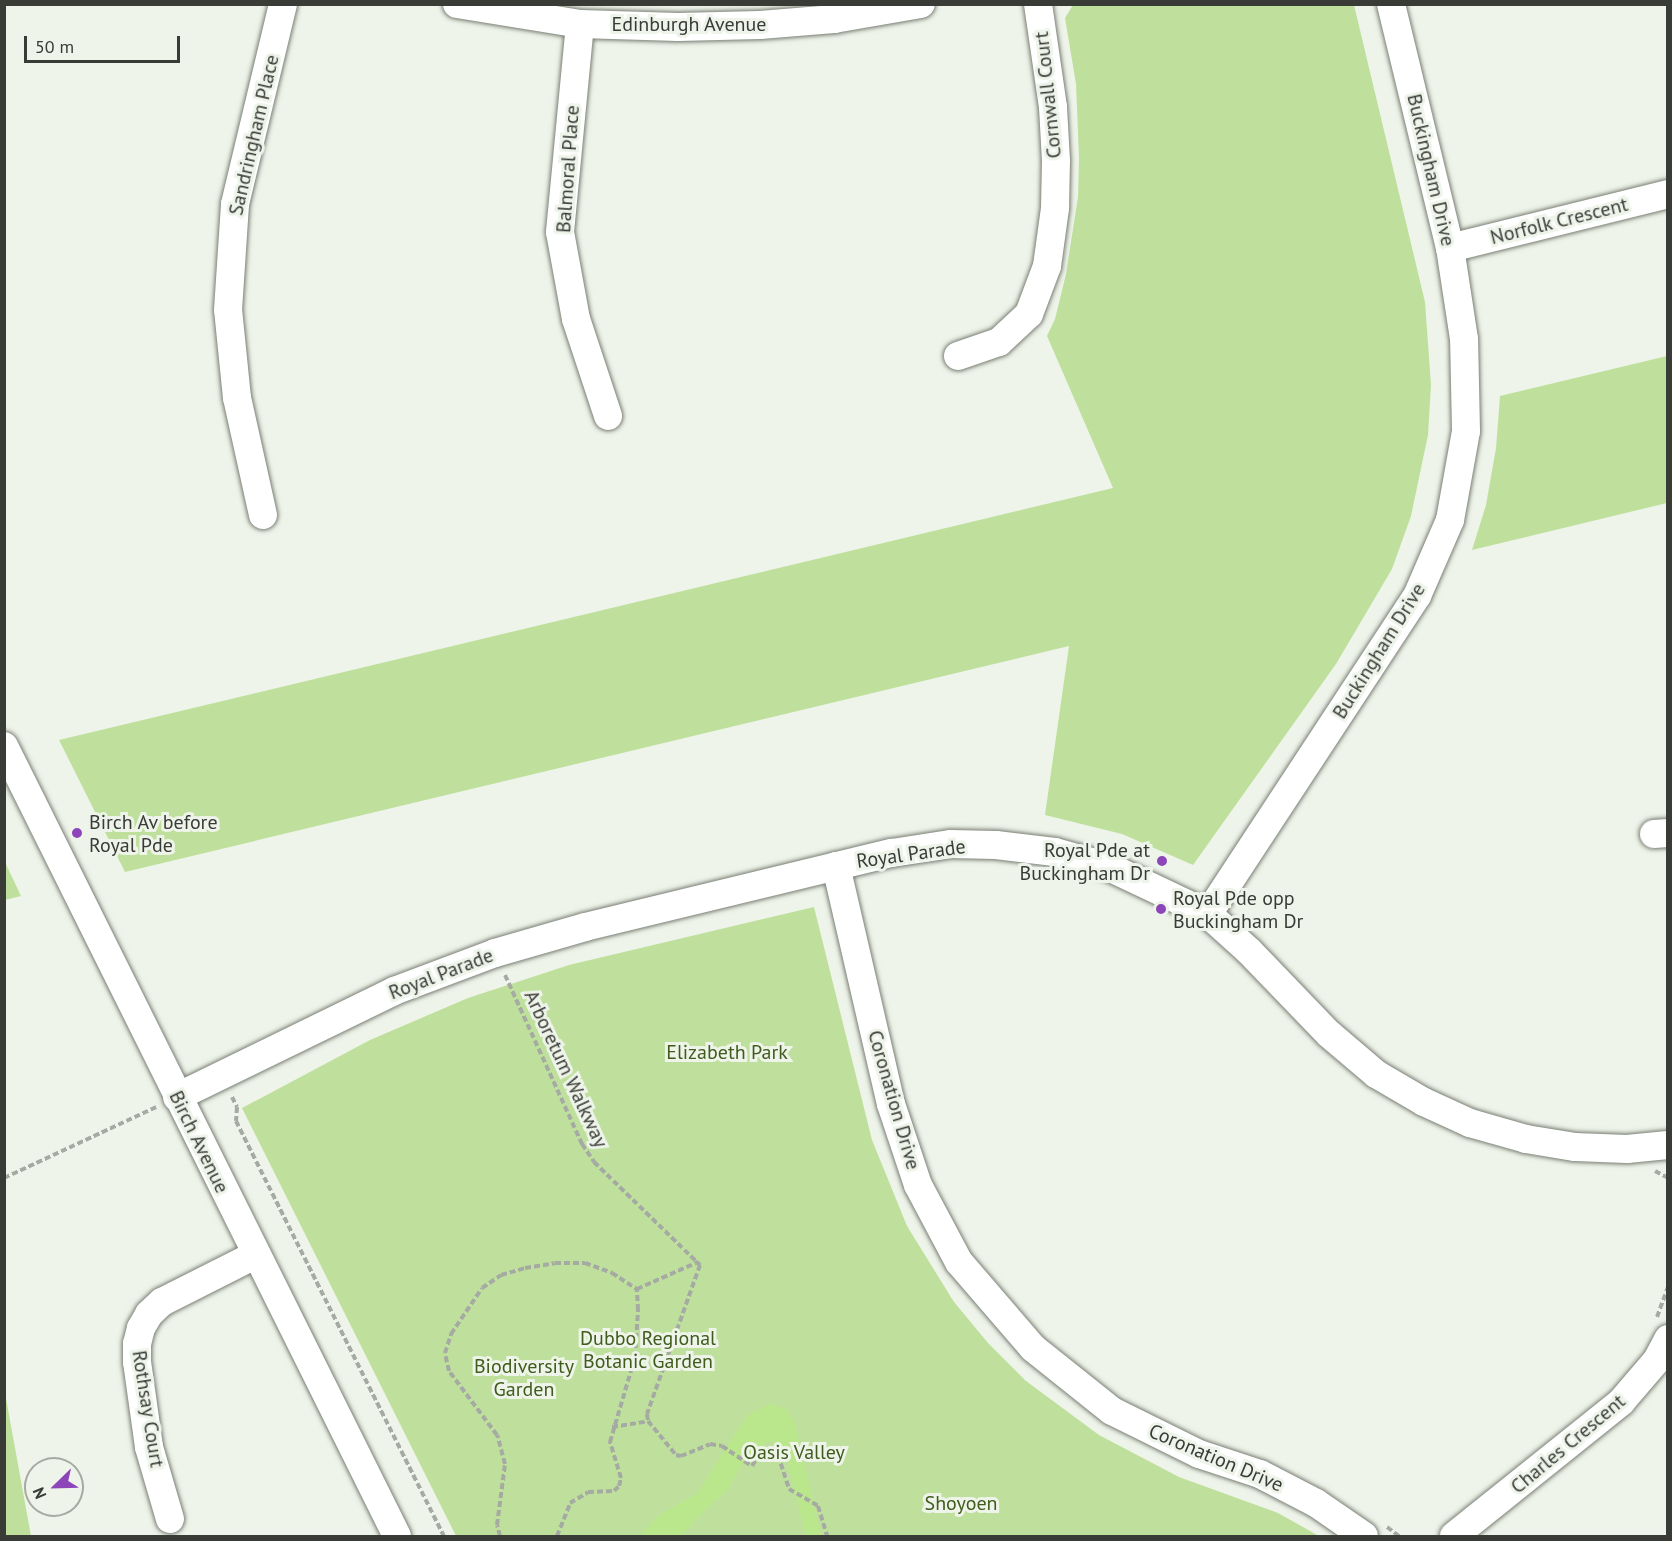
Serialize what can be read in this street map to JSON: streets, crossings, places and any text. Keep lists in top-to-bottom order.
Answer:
{
  "streets": {
    "street": [
      "Edinburgh Avenue",
      "Cornwall Court",
      "Sandringham Place",
      "Balmoral Place",
      "Buckingham Drive",
      "Norfolk Crescent",
      "Royal Parade",
      "Coronation Drive",
      "Birch Avenue",
      "Rothsay Court",
      "Charles Crescent"
    ],
    "path": ["Arboretum Walkway"]
  },
  "crossings": [
    ["Edinburgh Avenue", "Balmoral Place"],
    ["Buckingham Drive", "Norfolk Crescent"],
    ["Buckingham Drive", "Royal Parade"],
    ["Royal Parade", "Arboretum Walkway"],
    ["Royal Parade", "Coronation Drive"],
    ["Royal Parade", "Birch Avenue"],
    ["Birch Avenue", "Rothsay Court"]
  ],
  "parks": [
    "Elizabeth Park",
    "Dubbo Regional Botanic Garden",
    "Biodiversity Garden",
    "Oasis Valley",
    "Shoyoen"
  ],
  "places": ["Birch Av before Royal Pde", "Royal Pde at Buckingham Dr", "Royal Pde opp Buckingham Dr"],
  "scale_bar": "50 m",
  "north": "bottom left"
}
